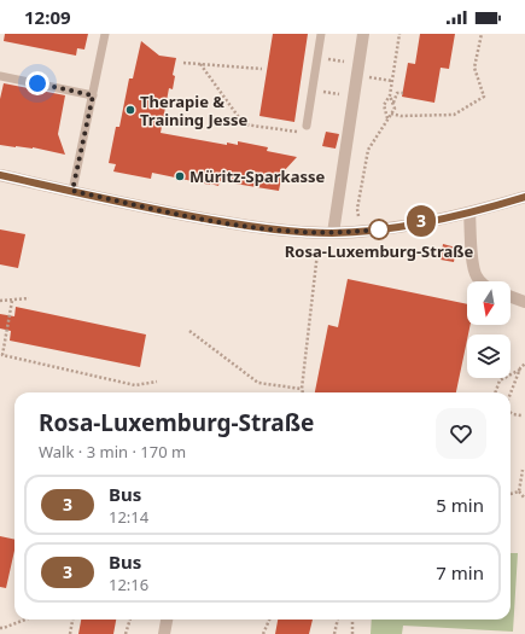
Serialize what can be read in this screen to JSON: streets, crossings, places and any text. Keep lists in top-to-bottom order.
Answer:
{
  "places": ["Therapie & Training Jesse", "Müritz-Sparkasse", "Rosa-Luxemburg-Straße"],
  "lines": ["bus line 3"],
  "north": "bottom",
  "page": {
    "status": "12:09",
    "on_map": "3",
    "heading": ["Rosa-Luxemburg-Straße", "Walk · 3 min · 170 m"],
    "list": [
      {
        "mark": "3",
        "name": "Bus",
        "note": "12:14",
        "value": "5 min"
      },
      {
        "mark": "3",
        "name": "Bus",
        "note": "12:16",
        "value": "7 min"
      }
    ]
  }
}
